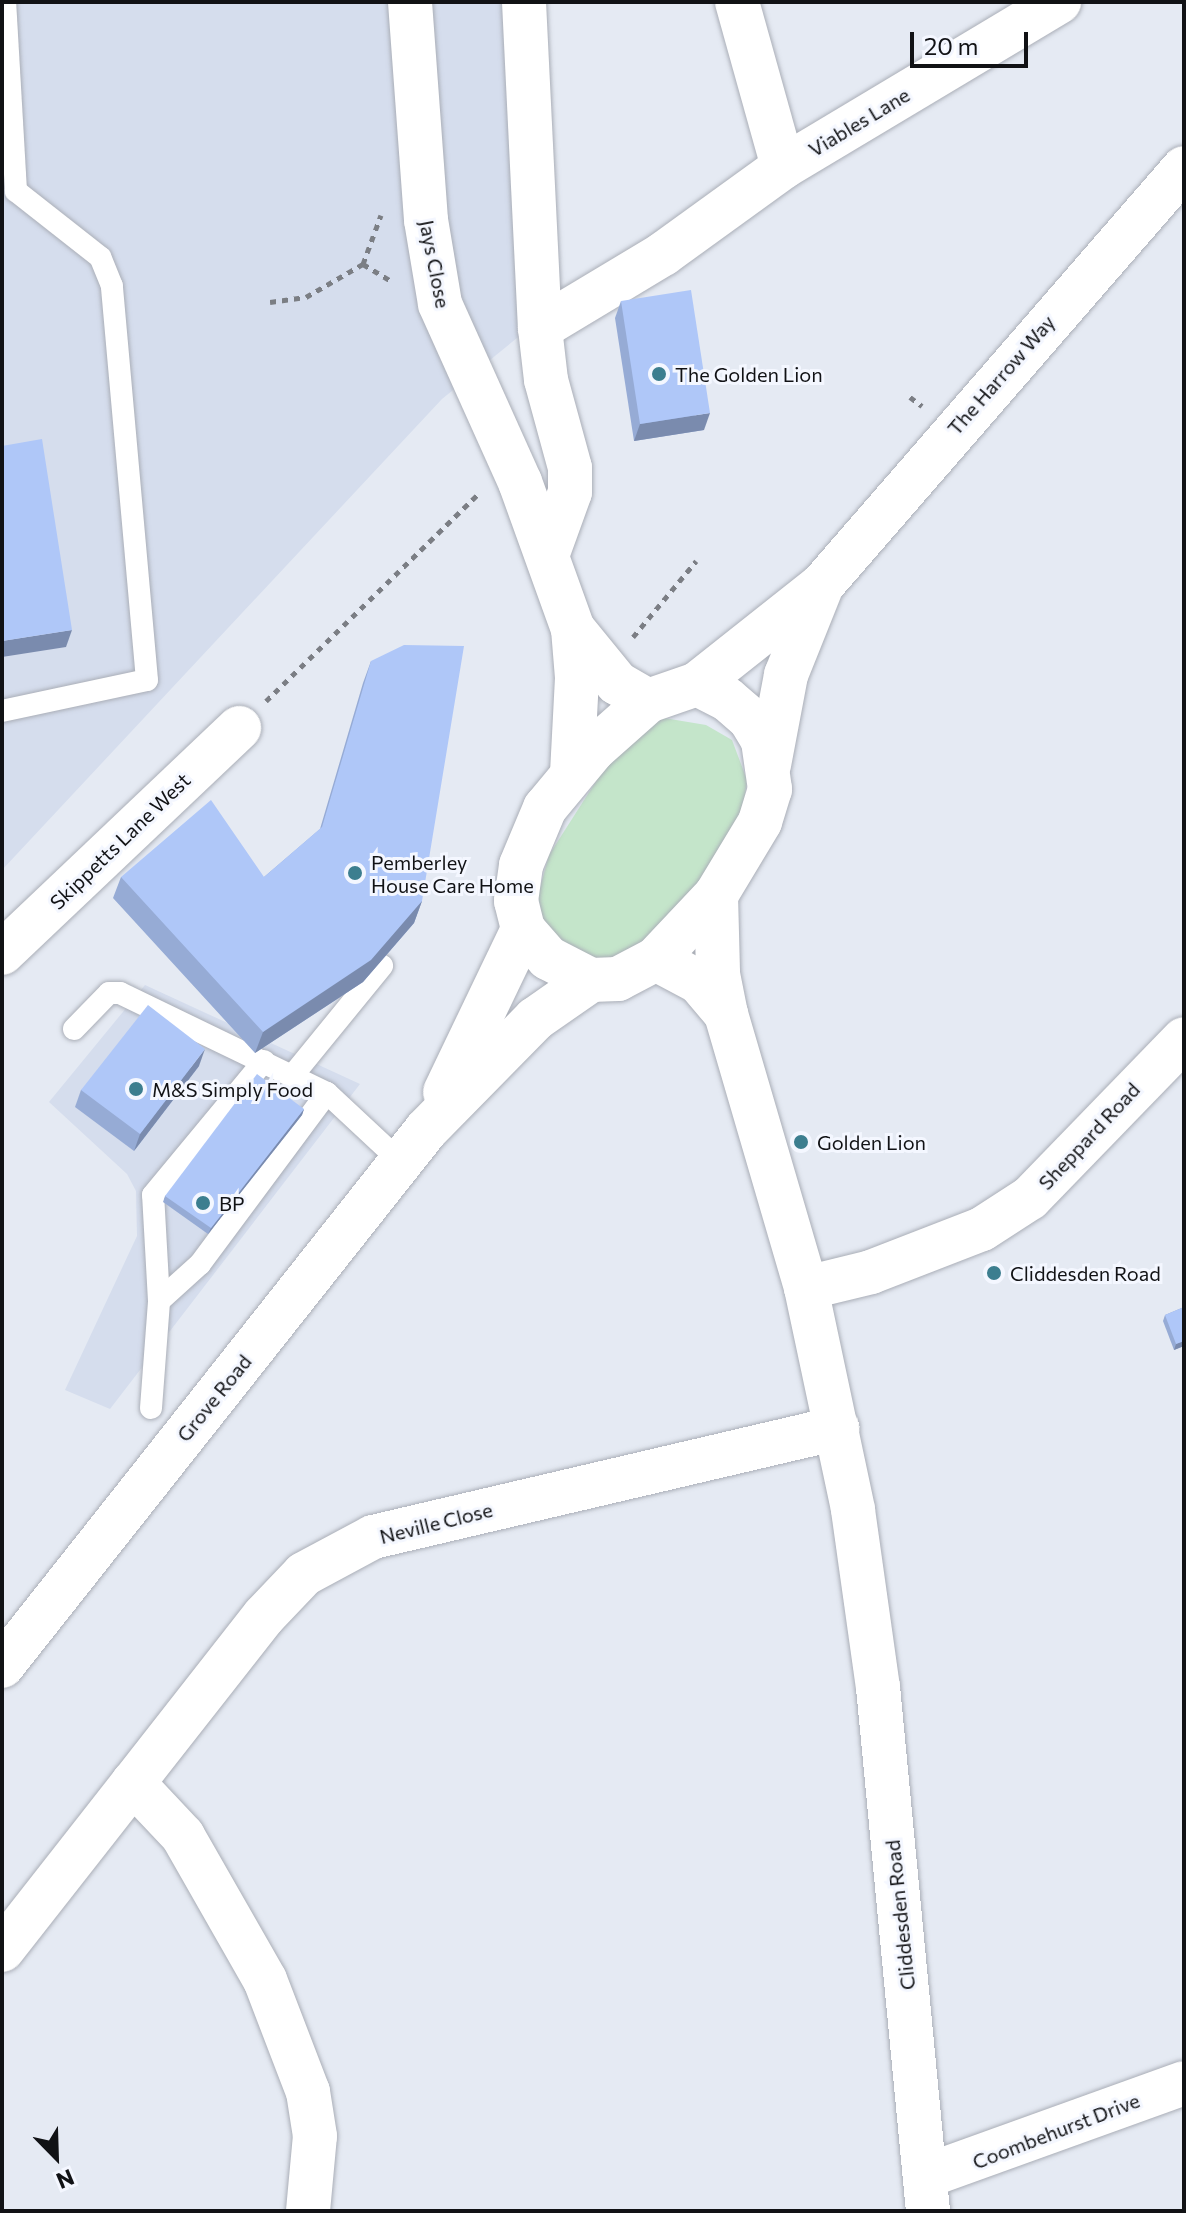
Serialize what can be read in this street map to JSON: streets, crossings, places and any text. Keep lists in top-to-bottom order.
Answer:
{
  "streets": {
    "street": [
      "Viables Lane",
      "Jays Close",
      "The Harrow Way",
      "Skippetts Lane West",
      "Sheppard Road",
      "Grove Road",
      "Neville Close",
      "Cliddesden Road",
      "Coombehurst Drive"
    ]
  },
  "crossings": [
    ["Jays Close", "The Harrow Way"],
    ["Jays Close", "Grove Road"],
    ["Jays Close", "Cliddesden Road"],
    ["The Harrow Way", "Grove Road"],
    ["The Harrow Way", "Cliddesden Road"],
    ["Sheppard Road", "Cliddesden Road"],
    ["Grove Road", "Cliddesden Road"],
    ["Neville Close", "Cliddesden Road"],
    ["Cliddesden Road", "Coombehurst Drive"]
  ],
  "places": [
    "The Golden Lion",
    "Pemberley House Care Home",
    "M&S Simply Food",
    "Golden Lion",
    "BP",
    "Cliddesden Road"
  ],
  "scale_bar": "20 m",
  "north": "bottom right"
}
